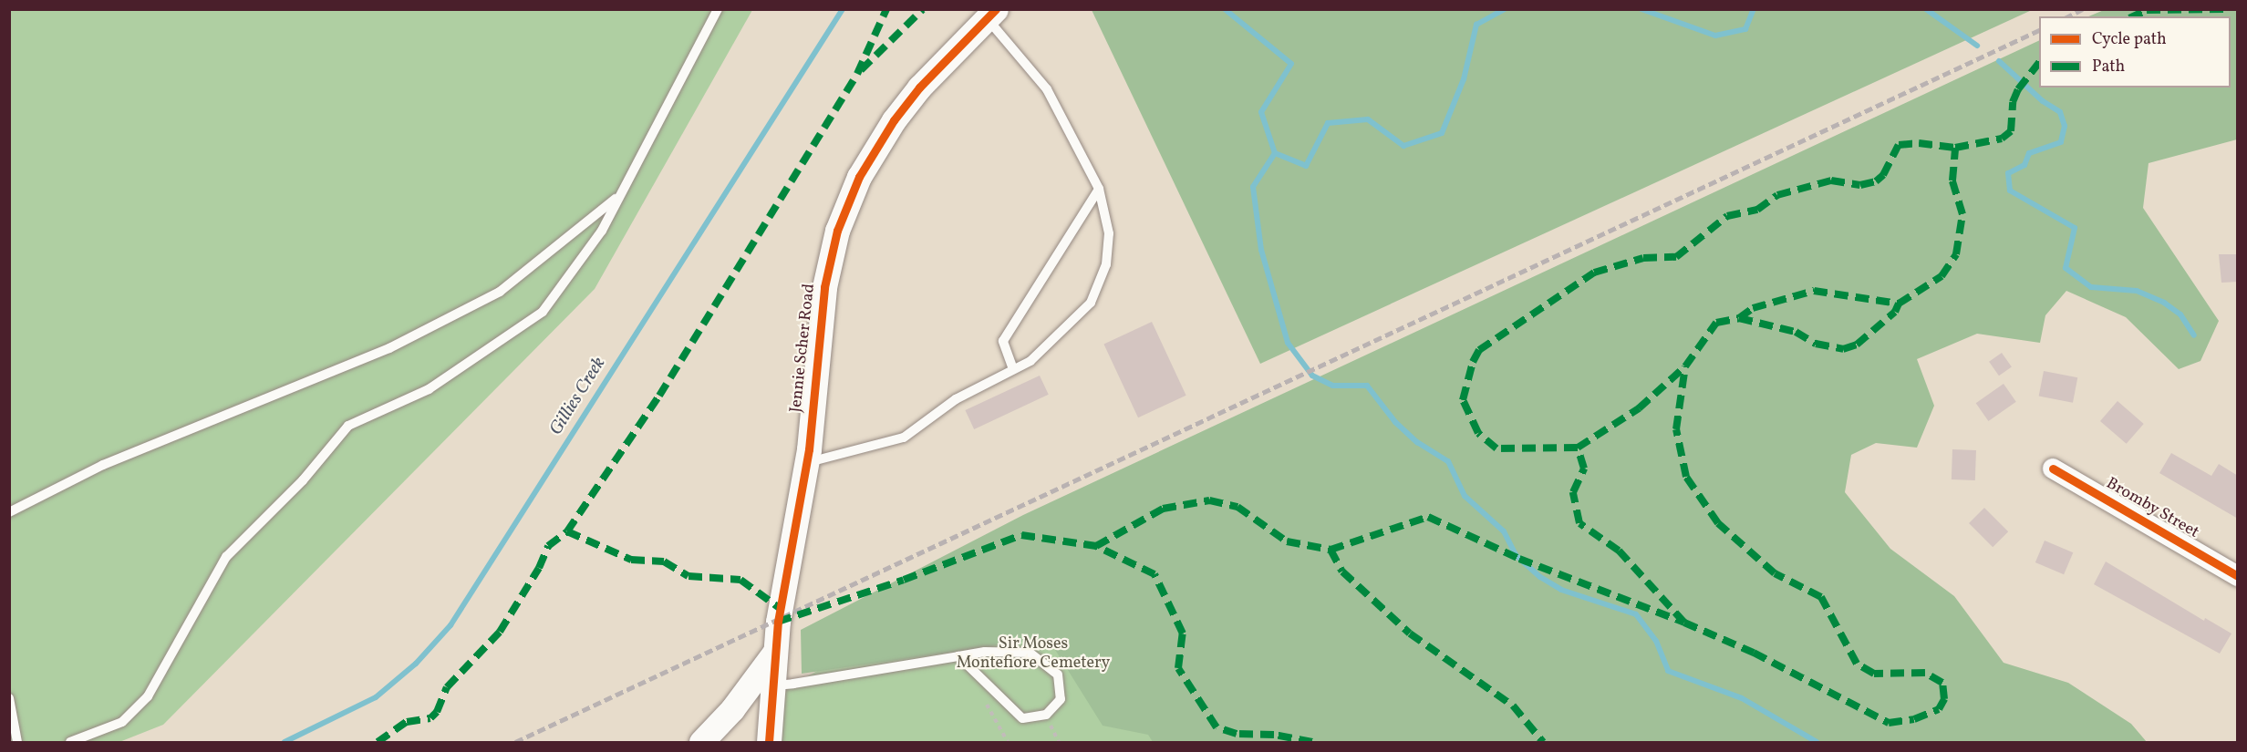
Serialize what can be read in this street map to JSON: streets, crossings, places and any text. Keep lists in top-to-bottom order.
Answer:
{
  "streets": {
    "street": ["Jennie Scher Road", "Bromby Street"]
  },
  "water": ["Gillies Creek"],
  "parks": ["Sir Moses Montefiore Cemetery"],
  "legend": ["Cycle path", "Path"]
}
